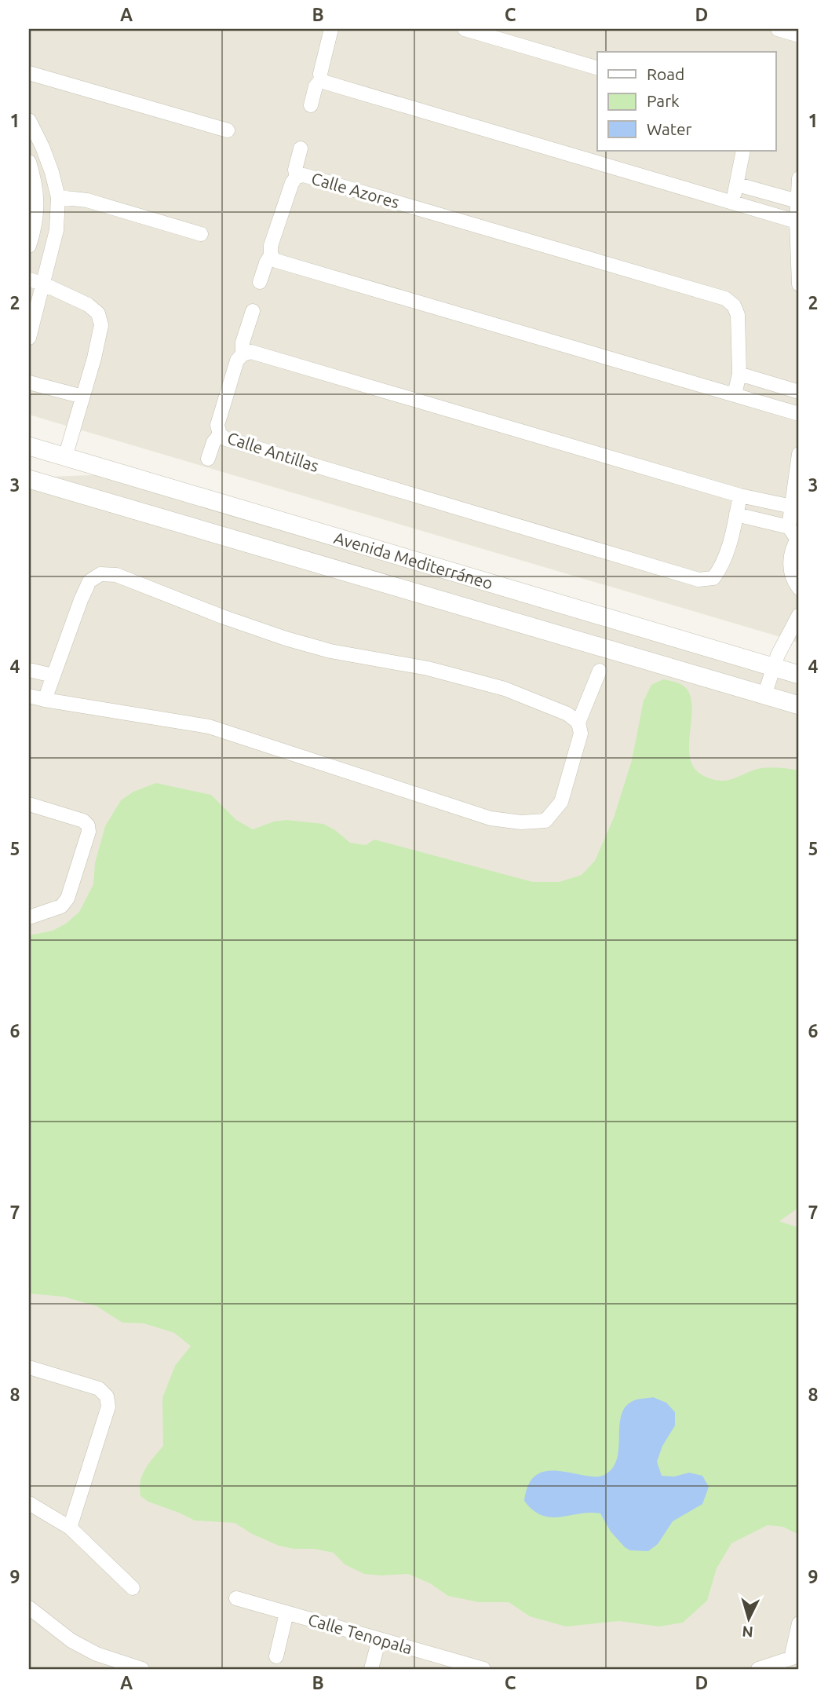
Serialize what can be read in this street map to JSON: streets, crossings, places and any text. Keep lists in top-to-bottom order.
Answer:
{
  "streets": {
    "street": [
      "Calle Azores",
      "Calle Antillas",
      "Avenida Mediterráneo",
      "Calle Tenopala"
    ]
  },
  "legend": ["Road", "Park", "Water"],
  "north": "bottom",
  "grid": {
    "columns": [
      "A",
      "B",
      "C",
      "D"
    ],
    "rows": [
      "1",
      "2",
      "3",
      "4",
      "5",
      "6",
      "7",
      "8",
      "9"
    ]
  }
}
